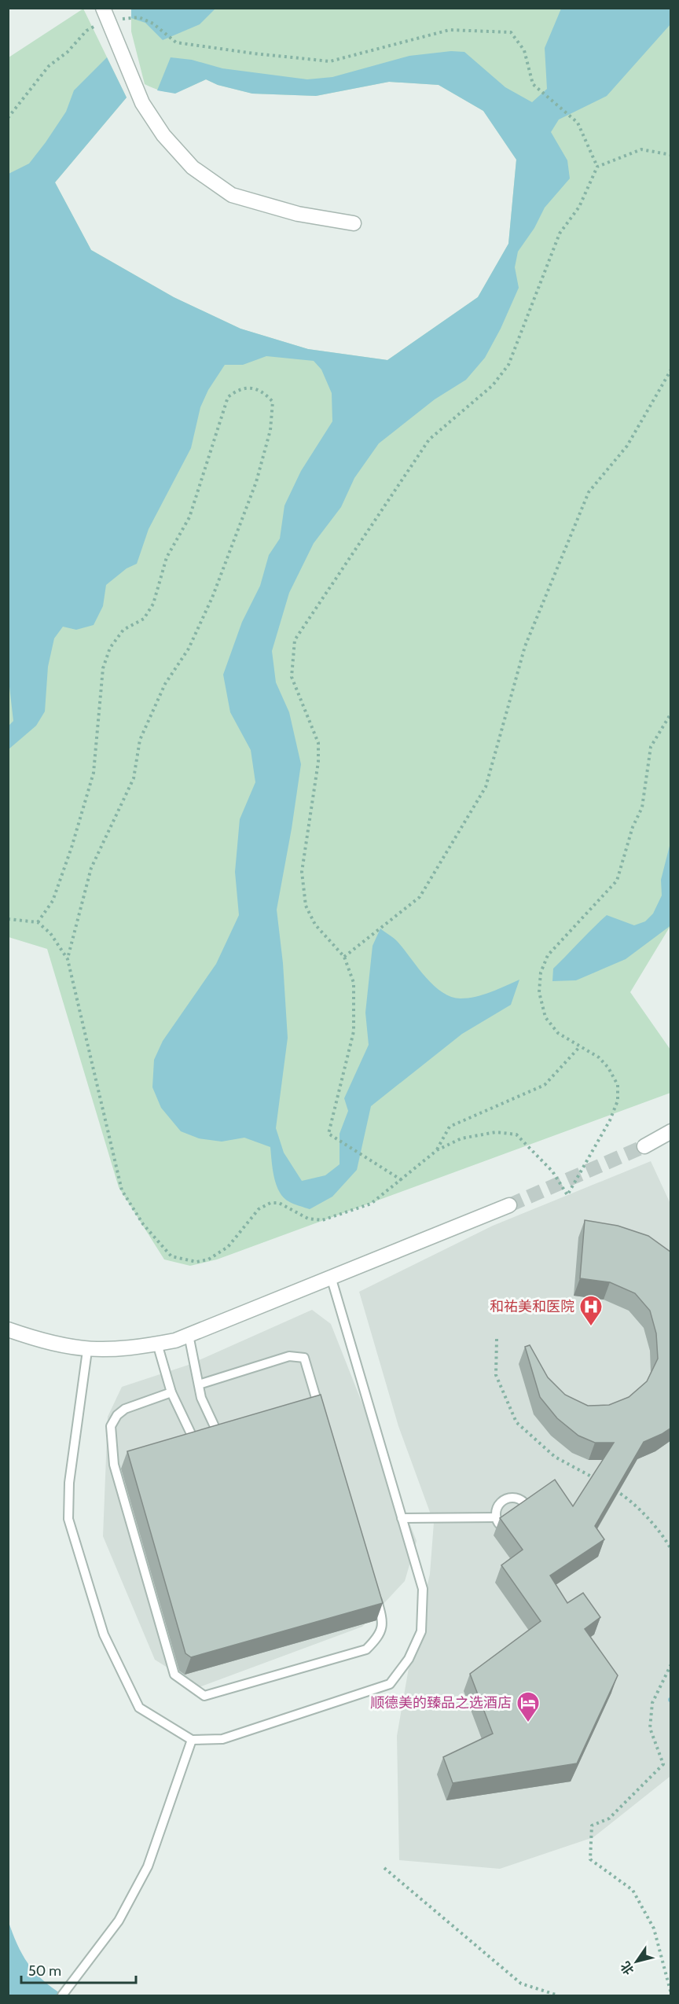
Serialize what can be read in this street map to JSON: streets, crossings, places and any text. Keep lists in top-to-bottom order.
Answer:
{
  "places": {
    "hospital": ["和祐美和医院"],
    "hotel": ["顺德美的臻品之选酒店"]
  },
  "scale_bar": "50 m",
  "north": "bottom left"
}
